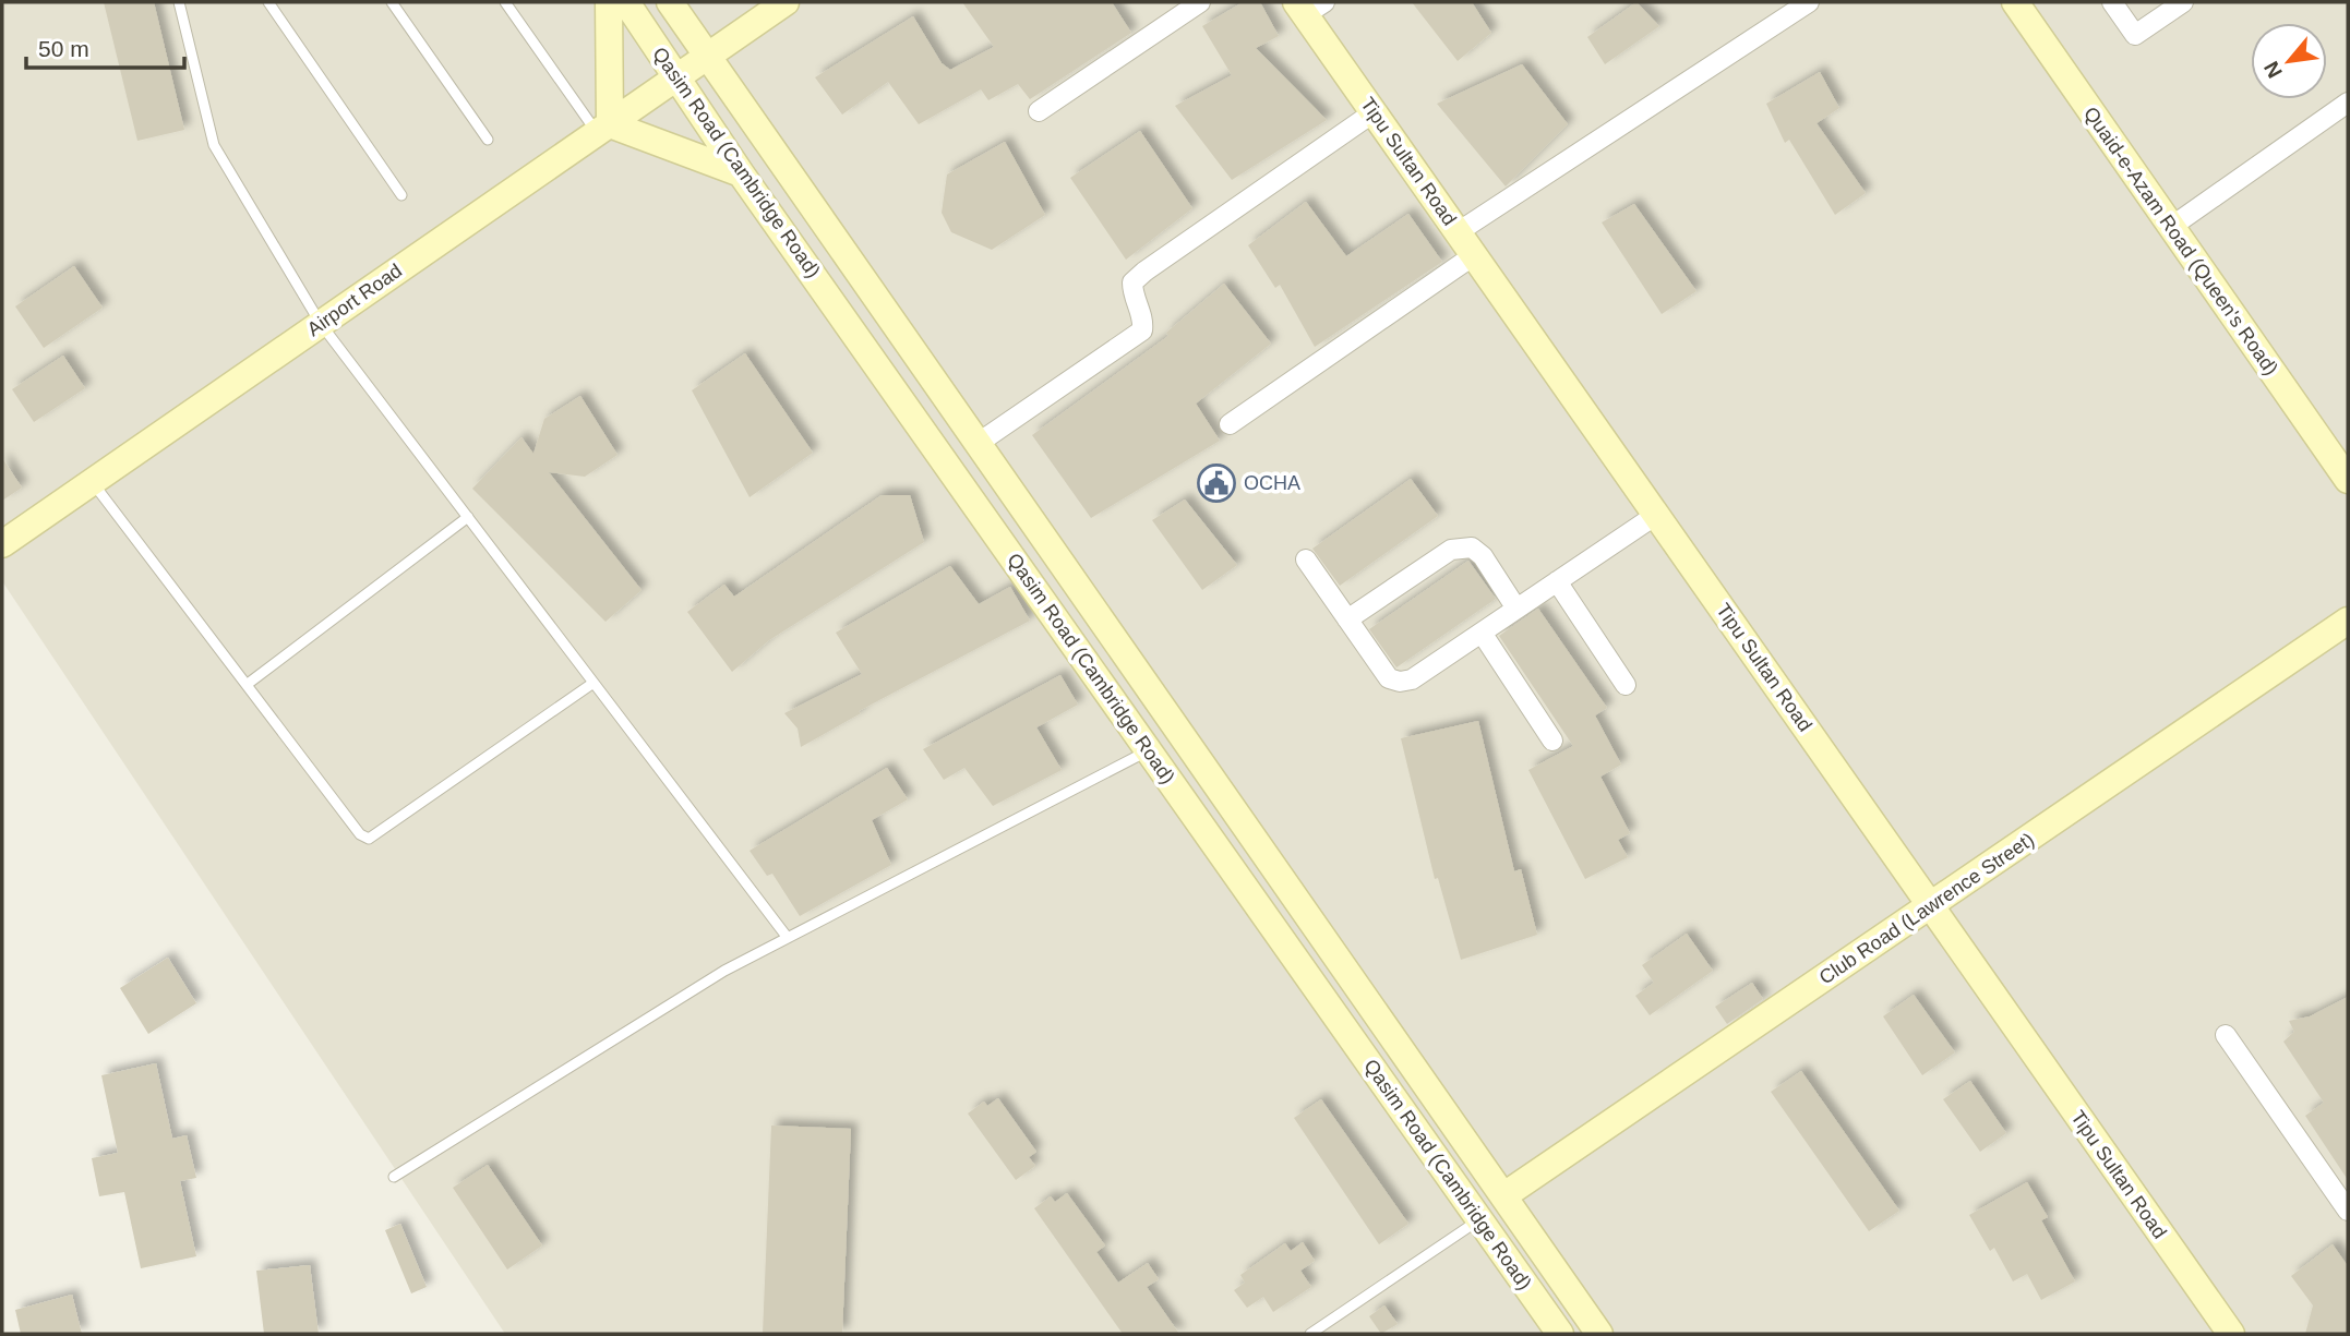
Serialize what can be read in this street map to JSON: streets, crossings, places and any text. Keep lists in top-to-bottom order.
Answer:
{
  "streets": {
    "main road": [
      "Tipu Sultan Road",
      "Qasim Road (Cambridge Road)",
      "Quaid-e-Azam Road (Queen's Road)",
      "Airport Road",
      "Club Road (Lawrence Street)"
    ]
  },
  "crossings": [
    ["Tipu Sultan Road", "Club Road (Lawrence Street)"],
    ["Qasim Road (Cambridge Road)", "Airport Road"],
    ["Qasim Road (Cambridge Road)", "Club Road (Lawrence Street)"]
  ],
  "places": {
    "public building": ["OCHA"]
  },
  "scale_bar": "50 m",
  "north": "bottom left"
}
